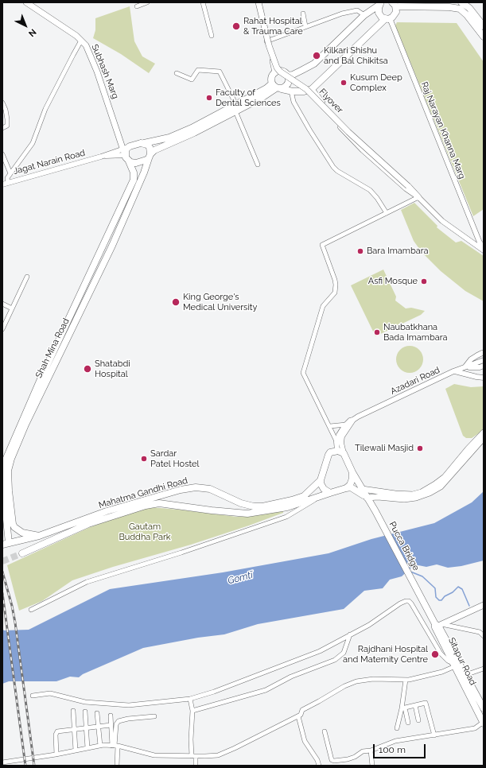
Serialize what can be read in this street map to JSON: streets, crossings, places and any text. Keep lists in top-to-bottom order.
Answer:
{
  "streets": {
    "main road": [
      "Subhash Marg",
      "Flyover",
      "Shah Mina Road",
      "Mahatma Gandhi Road",
      "Pucca Bridge",
      "Sitapur Road"
    ],
    "street": ["Raj Narayan Khanna Marg", "Jagat Narain Road", "Azadari Road"]
  },
  "crossings": [
    ["Subhash Marg", "Jagat Narain Road"],
    ["Subhash Marg", "Shah Mina Road"],
    ["Jagat Narain Road", "Shah Mina Road"],
    ["Shah Mina Road", "Mahatma Gandhi Road"],
    ["Pucca Bridge", "Sitapur Road"]
  ],
  "water": ["Gomtī"],
  "parks": ["Gautam Buddha Park"],
  "places": [
    "Rahat Hospital & Trauma Care",
    "Kilkari Shishu and Bal Chikitsa",
    "Kusum Deep Complex",
    "Faculty of Dental Sciences",
    "Bara Imambara",
    "Asfi Mosque",
    "King George's Medical University",
    "Naubatkhana Bada Imambara",
    "Shatabdi Hospital",
    "Tilewali Masjid",
    "Sardar Patel Hostel",
    "Rajdhani Hospital and Maternity Centre"
  ],
  "scale_bar": "100 m",
  "north": "bottom right"
}
